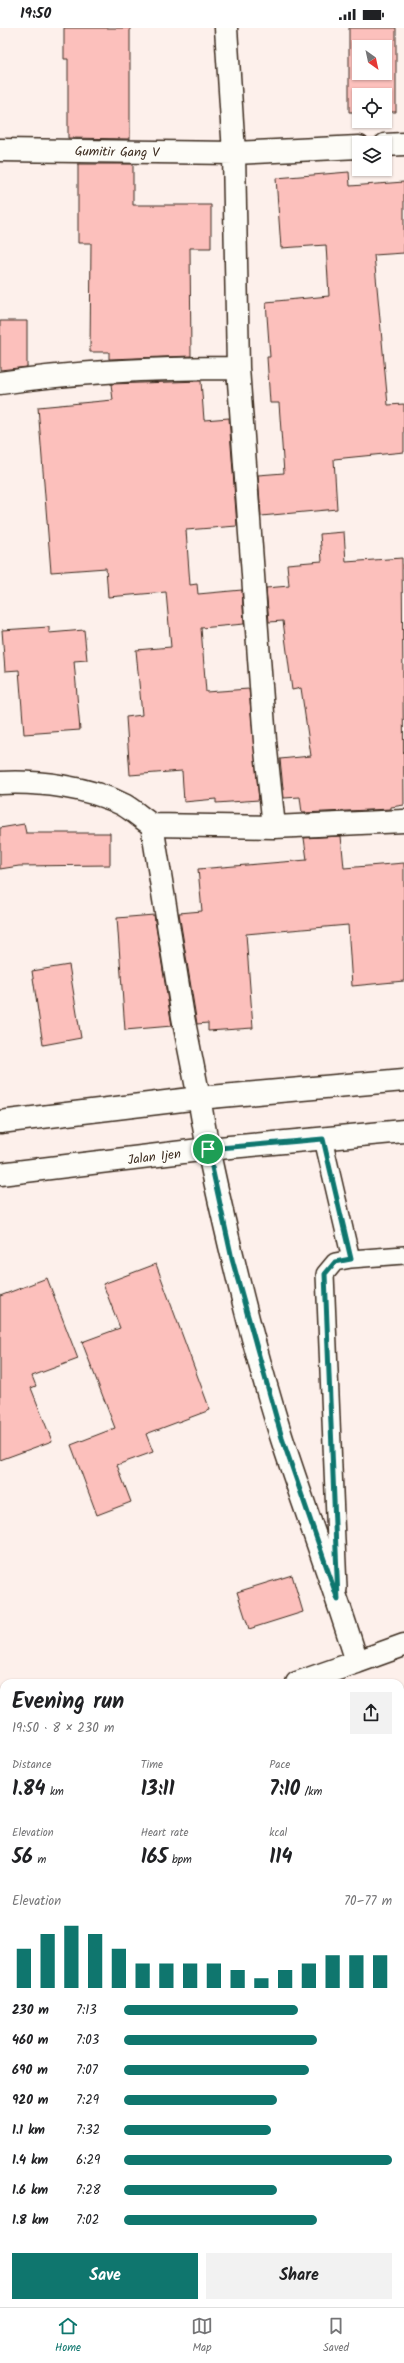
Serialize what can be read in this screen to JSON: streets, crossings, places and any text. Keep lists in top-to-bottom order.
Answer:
{
  "streets": {
    "street": ["Gumitir Gang V", "Jalan Ijen"]
  },
  "north": "bottom right",
  "page": {
    "status": "19:50",
    "heading": ["Evening run", "19:50 · 8 × 230 m"],
    "stats": [
      ["Distance", "1.84 km"],
      ["Time", "13:11"],
      ["Pace", "7:10 /km"],
      ["Elevation", "56 m"],
      ["Heart rate", "165 bpm"],
      ["kcal", "114"]
    ],
    "chart": ["Elevation", "70–77 m"],
    "list": [
      {
        "name": "230 m",
        "note": "7:13"
      },
      {
        "name": "460 m",
        "note": "7:03"
      },
      {
        "name": "690 m",
        "note": "7:07"
      },
      {
        "name": "920 m",
        "note": "7:29"
      },
      {
        "name": "1.1 km",
        "note": "7:32"
      },
      {
        "name": "1.4 km",
        "note": "6:29"
      },
      {
        "name": "1.6 km",
        "note": "7:28"
      },
      {
        "name": "1.8 km",
        "note": "7:02"
      }
    ],
    "buttons": ["Save", "Share"],
    "tabs": ["Home", "Map", "Saved"]
  }
}
